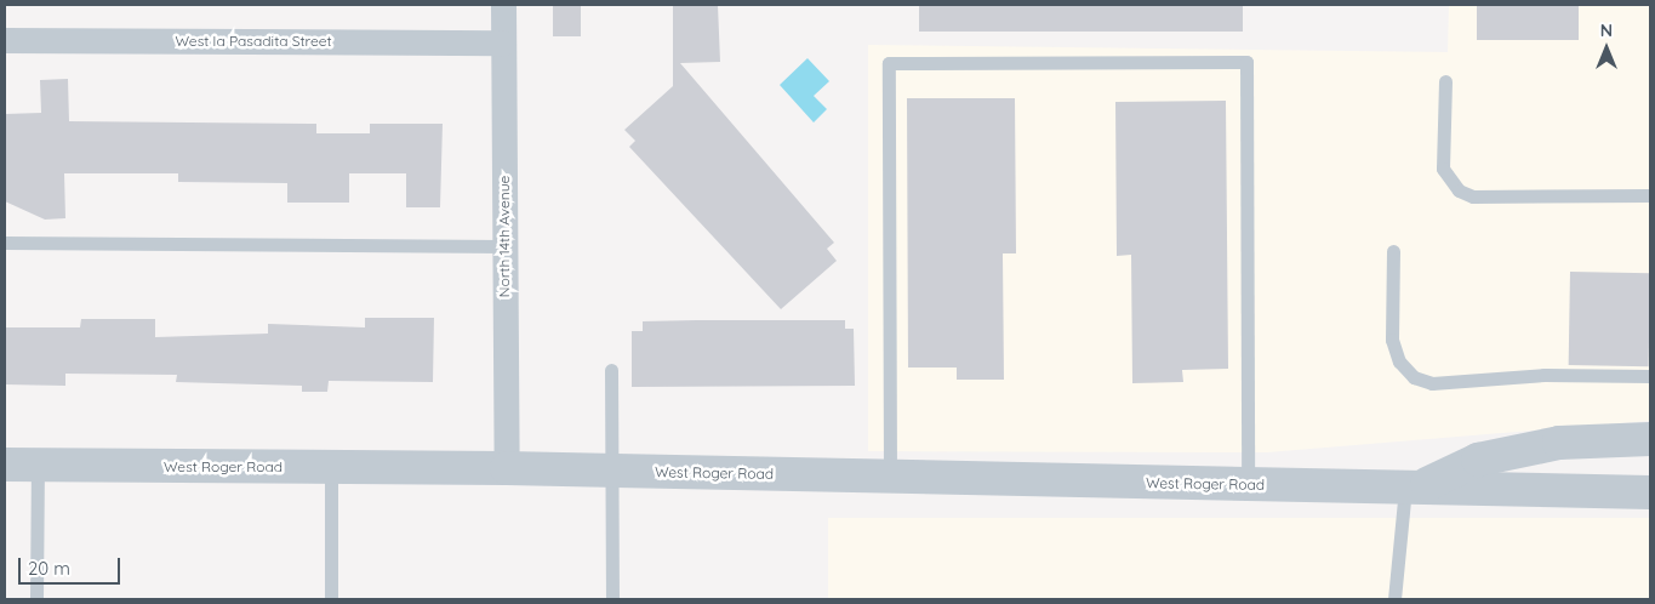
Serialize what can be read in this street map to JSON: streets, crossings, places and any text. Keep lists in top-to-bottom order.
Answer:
{
  "streets": {
    "street": ["West la Pasadita Street", "North 14th Avenue", "West Roger Road"]
  },
  "crossings": [
    ["West la Pasadita Street", "North 14th Avenue"],
    ["North 14th Avenue", "West Roger Road"]
  ],
  "scale_bar": "20 m",
  "north": "top"
}
